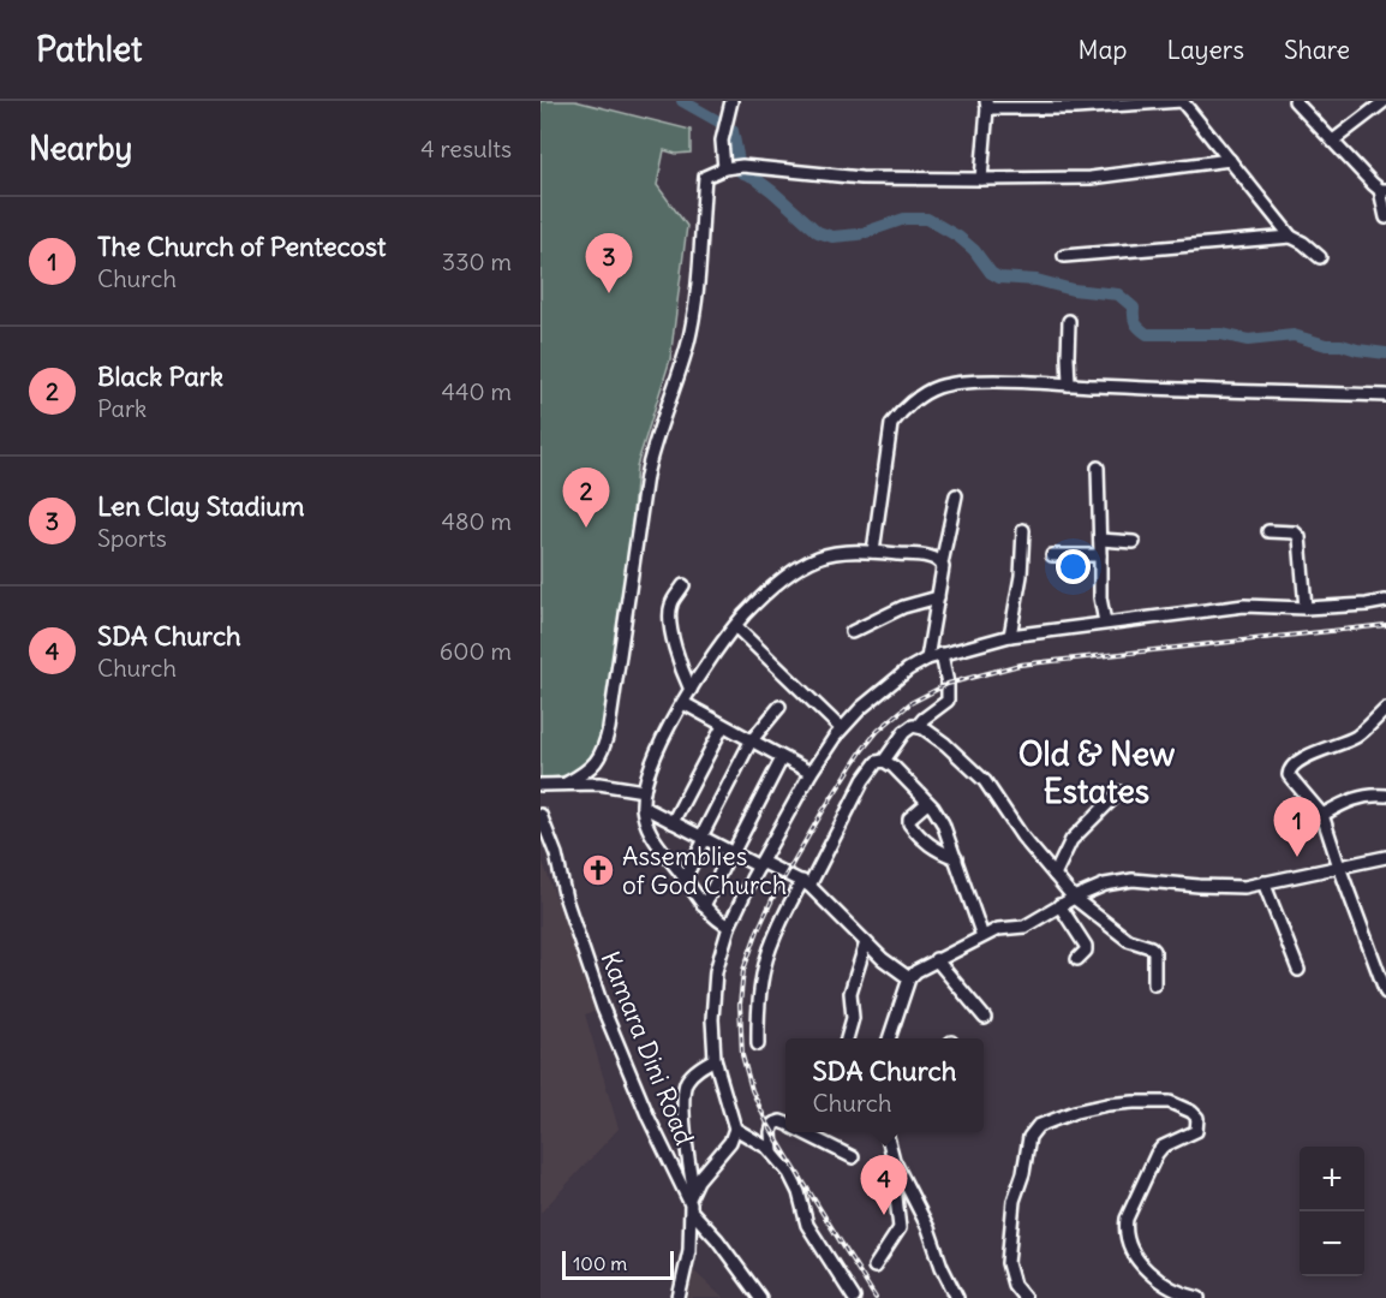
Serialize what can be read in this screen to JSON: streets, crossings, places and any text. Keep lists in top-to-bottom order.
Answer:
{
  "streets": {
    "street": ["Kamara Dini Road"]
  },
  "districts": ["Old & New Estates"],
  "places": {
    "church": ["Assemblies of God Church"]
  },
  "scale_bar": "100 m",
  "page": {
    "header": "Pathlet",
    "nav": ["Map", "Layers", "Share"],
    "heading": ["Nearby", "4 results"],
    "list": [
      {
        "mark": "1",
        "name": "The Church of Pentecost",
        "note": "Church",
        "value": "330 m"
      },
      {
        "mark": "2",
        "name": "Black Park",
        "note": "Park",
        "value": "440 m"
      },
      {
        "mark": "3",
        "name": "Len Clay Stadium",
        "note": "Sports",
        "value": "480 m"
      },
      {
        "mark": "4",
        "name": "SDA Church",
        "note": "Church",
        "value": "600 m"
      }
    ],
    "pins": [
      "3",
      "2",
      "1",
      "4"
    ],
    "popup": ["SDA Church", "Church"],
    "map_buttons": ["+", "−"],
    "scale": "100 m"
  }
}
